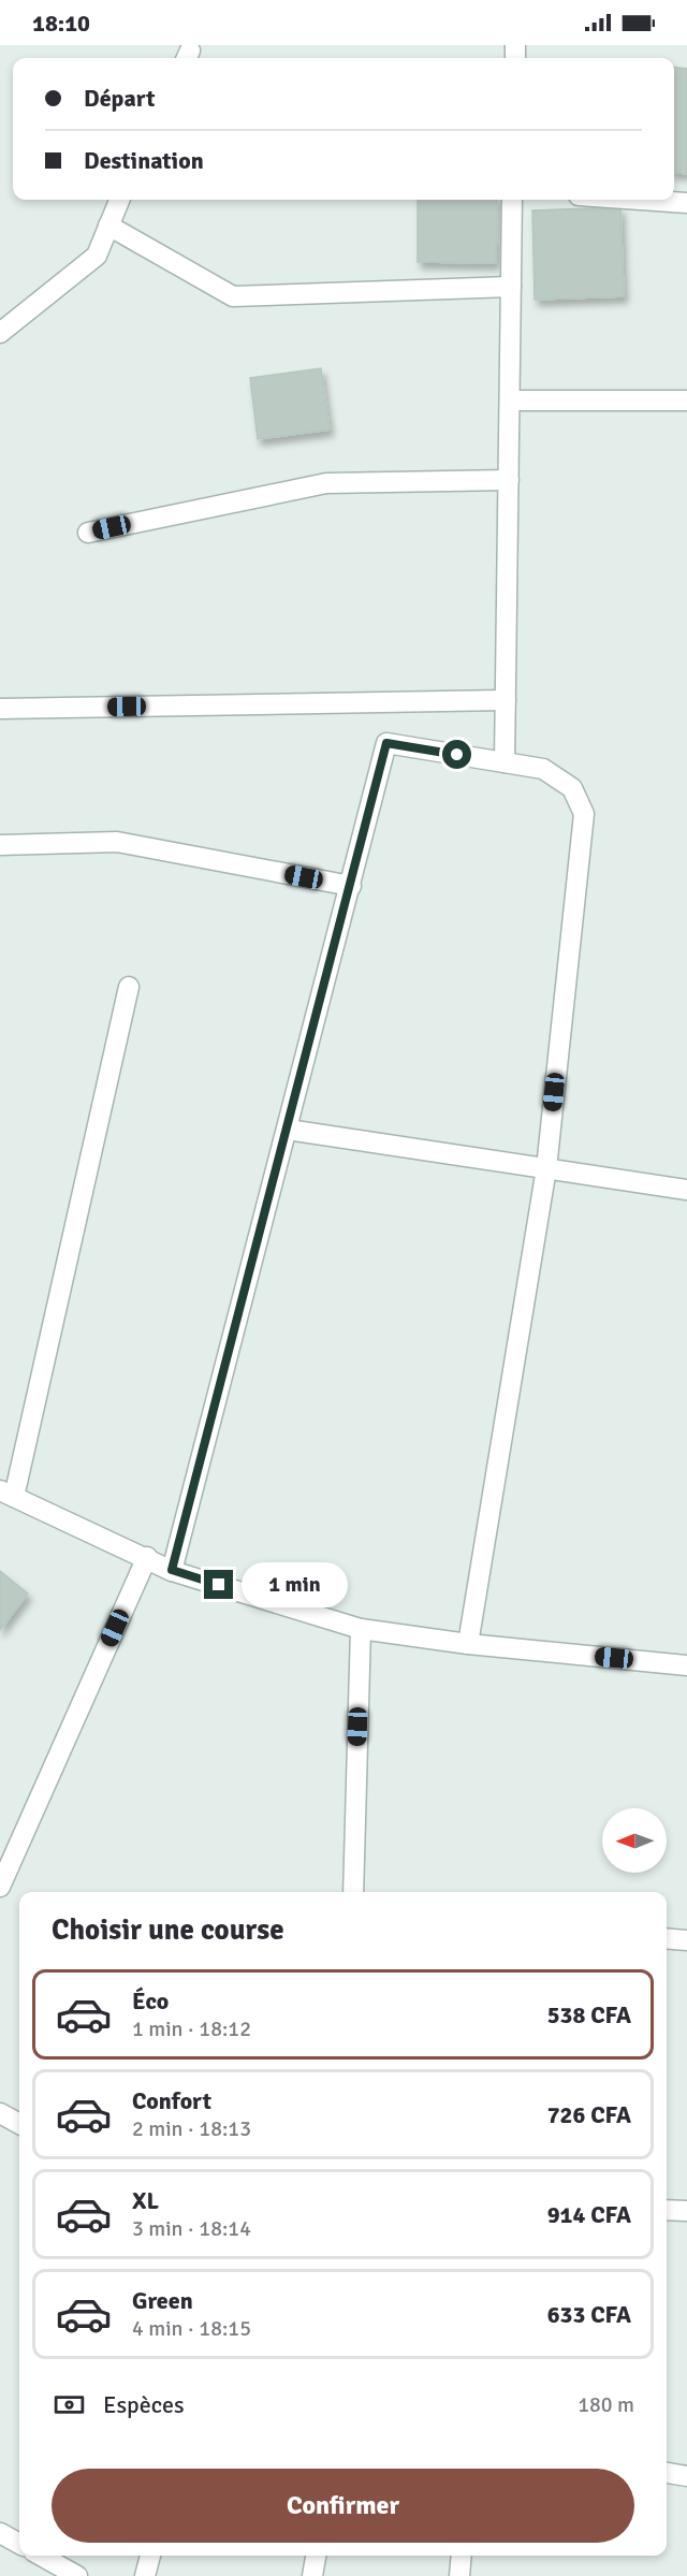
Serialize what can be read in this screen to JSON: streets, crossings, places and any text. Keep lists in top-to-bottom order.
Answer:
{
  "north": "left",
  "page": {
    "status": "18:10",
    "banner": ["Départ", "Destination"],
    "bubble": "1 min",
    "heading": "Choisir une course",
    "list": [
      {
        "name": "Éco",
        "note": "1 min · 18:12",
        "value": "538 CFA"
      },
      {
        "name": "Confort",
        "note": "2 min · 18:13",
        "value": "726 CFA"
      },
      {
        "name": "XL",
        "note": "3 min · 18:14",
        "value": "914 CFA"
      },
      {
        "name": "Green",
        "note": "4 min · 18:15",
        "value": "633 CFA"
      }
    ],
    "pay": ["Espèces", "180 m"],
    "buttons": "Confirmer"
  }
}
